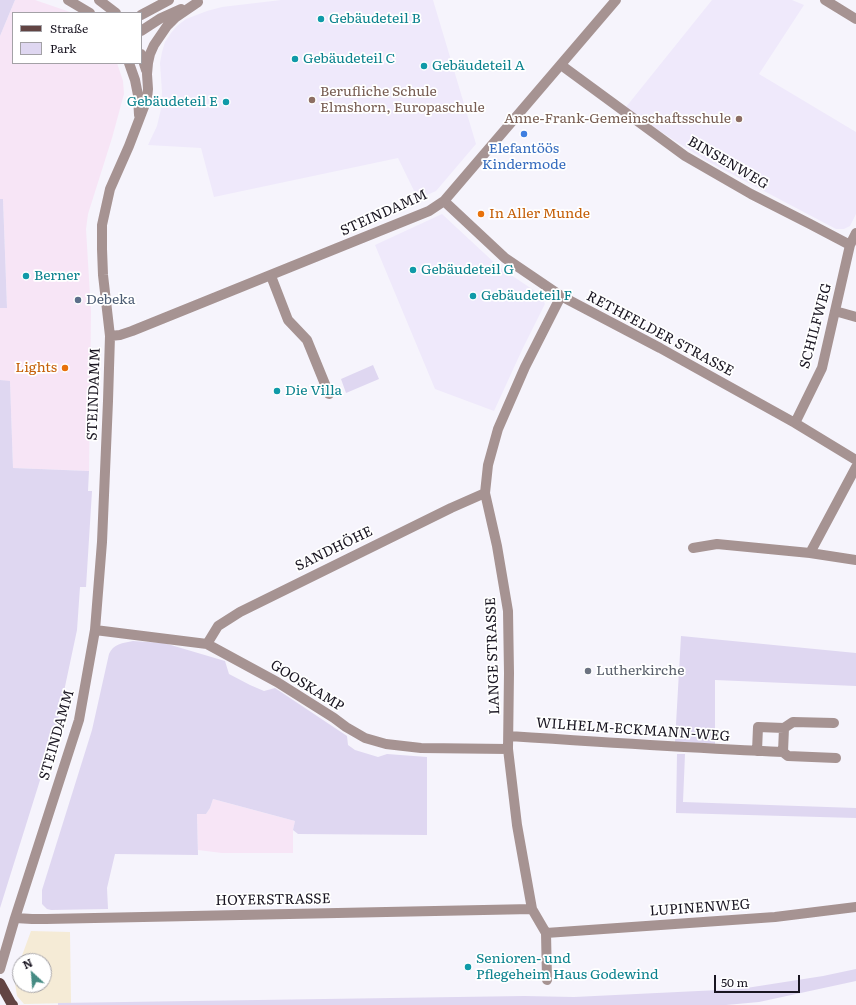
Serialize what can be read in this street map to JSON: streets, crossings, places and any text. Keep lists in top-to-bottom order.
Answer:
{
  "streets": {
    "street": [
      "BINSENWEG",
      "STEINDAMM",
      "SCHILFWEG",
      "RETHFELDER STRASSE",
      "SANDHÖHE",
      "LANGE STRASSE",
      "GOOSKAMP",
      "WILHELM-ECKMANN-WEG",
      "HOYERSTRASSE",
      "LUPINENWEG"
    ]
  },
  "crossings": [
    ["BINSENWEG", "STEINDAMM"],
    ["BINSENWEG", "SCHILFWEG"],
    ["STEINDAMM", "RETHFELDER STRASSE"],
    ["STEINDAMM", "GOOSKAMP"],
    ["STEINDAMM", "HOYERSTRASSE"],
    ["SCHILFWEG", "RETHFELDER STRASSE"],
    ["RETHFELDER STRASSE", "LANGE STRASSE"],
    ["SANDHÖHE", "LANGE STRASSE"],
    ["SANDHÖHE", "GOOSKAMP"],
    ["LANGE STRASSE", "GOOSKAMP"],
    ["LANGE STRASSE", "WILHELM-ECKMANN-WEG"],
    ["LANGE STRASSE", "HOYERSTRASSE"],
    ["LANGE STRASSE", "LUPINENWEG"]
  ],
  "places": [
    "Gebäudeteil B",
    "Gebäudeteil C",
    "Gebäudeteil A",
    "Berufliche Schule Elmshorn, Europaschule",
    "Gebäudeteil E",
    "Anne-Frank-Gemeinschaftsschule",
    "Elefantöös Kindermode",
    "In Aller Munde",
    "Gebäudeteil G",
    "Berner",
    "Gebäudeteil F",
    "Debeka",
    "Lights",
    "Die Villa",
    "Lutherkirche",
    "Senioren- und Pflegeheim Haus Godewind"
  ],
  "legend": ["Straße", "Park"],
  "scale_bar": "50 m",
  "north": "top left"
}
